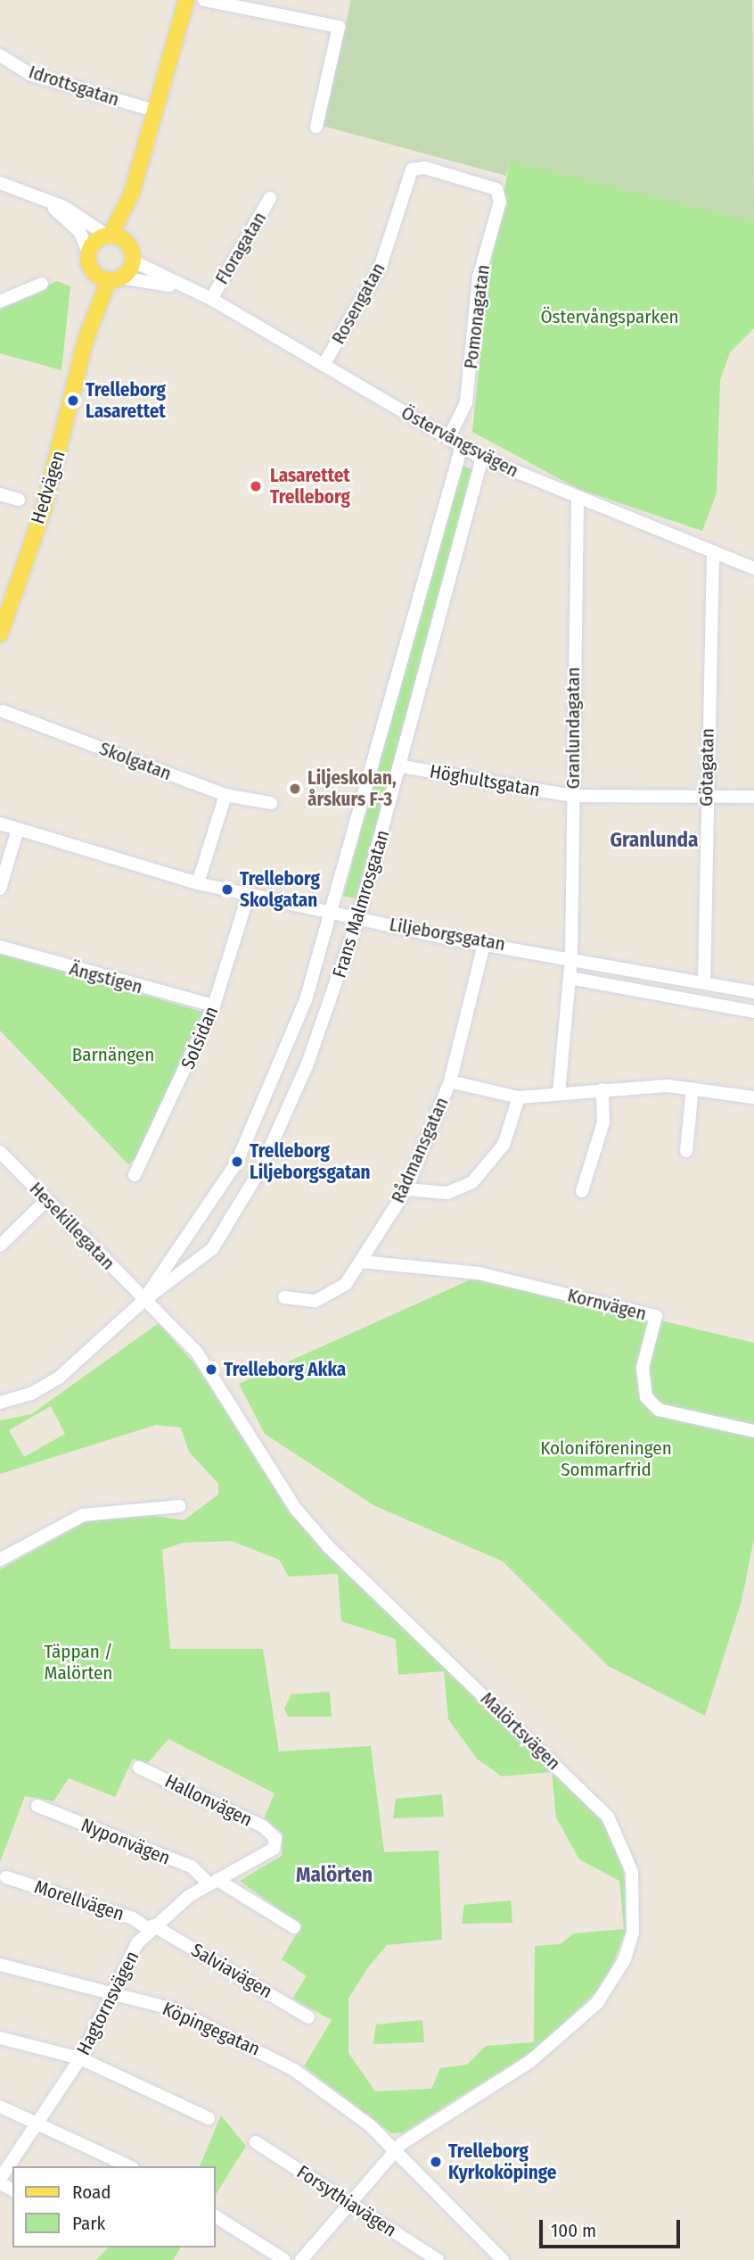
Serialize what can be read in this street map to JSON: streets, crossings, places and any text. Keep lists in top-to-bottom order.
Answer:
{
  "streets": {
    "main road": ["Hedvägen"],
    "street": [
      "Idrottsgatan",
      "Floragatan",
      "Rosengatan",
      "Pomonagatan",
      "Östervångsvägen",
      "Granlundagatan",
      "Skolgatan",
      "Götagatan",
      "Höghultsgatan",
      "Frans Malmrosgatan",
      "Liljeborgsgatan",
      "Ängstigen",
      "Solsidan",
      "Rådmansgatan",
      "Hesekillegatan",
      "Kornvägen",
      "Malörtsvägen",
      "Hallonvägen",
      "Nyponvägen",
      "Morellvägen",
      "Salviavägen",
      "Hagtornsvägen",
      "Köpingegatan",
      "Forsythiavägen"
    ]
  },
  "crossings": [
    ["Floragatan", "Östervångsvägen"],
    ["Rosengatan", "Pomonagatan"],
    ["Rosengatan", "Östervångsvägen"],
    ["Pomonagatan", "Östervångsvägen"],
    ["Östervångsvägen", "Hedvägen"],
    ["Östervångsvägen", "Granlundagatan"],
    ["Östervångsvägen", "Götagatan"],
    ["Östervångsvägen", "Frans Malmrosgatan"],
    ["Granlundagatan", "Höghultsgatan"],
    ["Granlundagatan", "Liljeborgsgatan"],
    ["Götagatan", "Höghultsgatan"],
    ["Götagatan", "Liljeborgsgatan"],
    ["Höghultsgatan", "Frans Malmrosgatan"],
    ["Frans Malmrosgatan", "Liljeborgsgatan"],
    ["Frans Malmrosgatan", "Hesekillegatan"],
    ["Frans Malmrosgatan", "Malörtsvägen"],
    ["Liljeborgsgatan", "Solsidan"],
    ["Liljeborgsgatan", "Rådmansgatan"],
    ["Ängstigen", "Solsidan"],
    ["Rådmansgatan", "Kornvägen"],
    ["Hesekillegatan", "Malörtsvägen"],
    ["Malörtsvägen", "Köpingegatan"],
    ["Malörtsvägen", "Forsythiavägen"],
    ["Hallonvägen", "Hagtornsvägen"],
    ["Nyponvägen", "Hagtornsvägen"],
    ["Morellvägen", "Salviavägen"],
    ["Morellvägen", "Hagtornsvägen"],
    ["Salviavägen", "Hagtornsvägen"],
    ["Hagtornsvägen", "Köpingegatan"]
  ],
  "districts": ["Granlunda", "Malörten"],
  "parks": [
    "Östervångsparken",
    "Barnängen",
    "Koloniföreningen Sommarfrid",
    "Täppan / Malörten"
  ],
  "places": [
    "Trelleborg Lasarettet",
    "Lasarettet Trelleborg",
    "Liljeskolan, årskurs F-3",
    "Trelleborg Skolgatan",
    "Trelleborg Liljeborgsgatan",
    "Trelleborg Akka",
    "Trelleborg Kyrkoköpinge"
  ],
  "legend": ["Road", "Park"],
  "scale_bar": "100 m"
}
